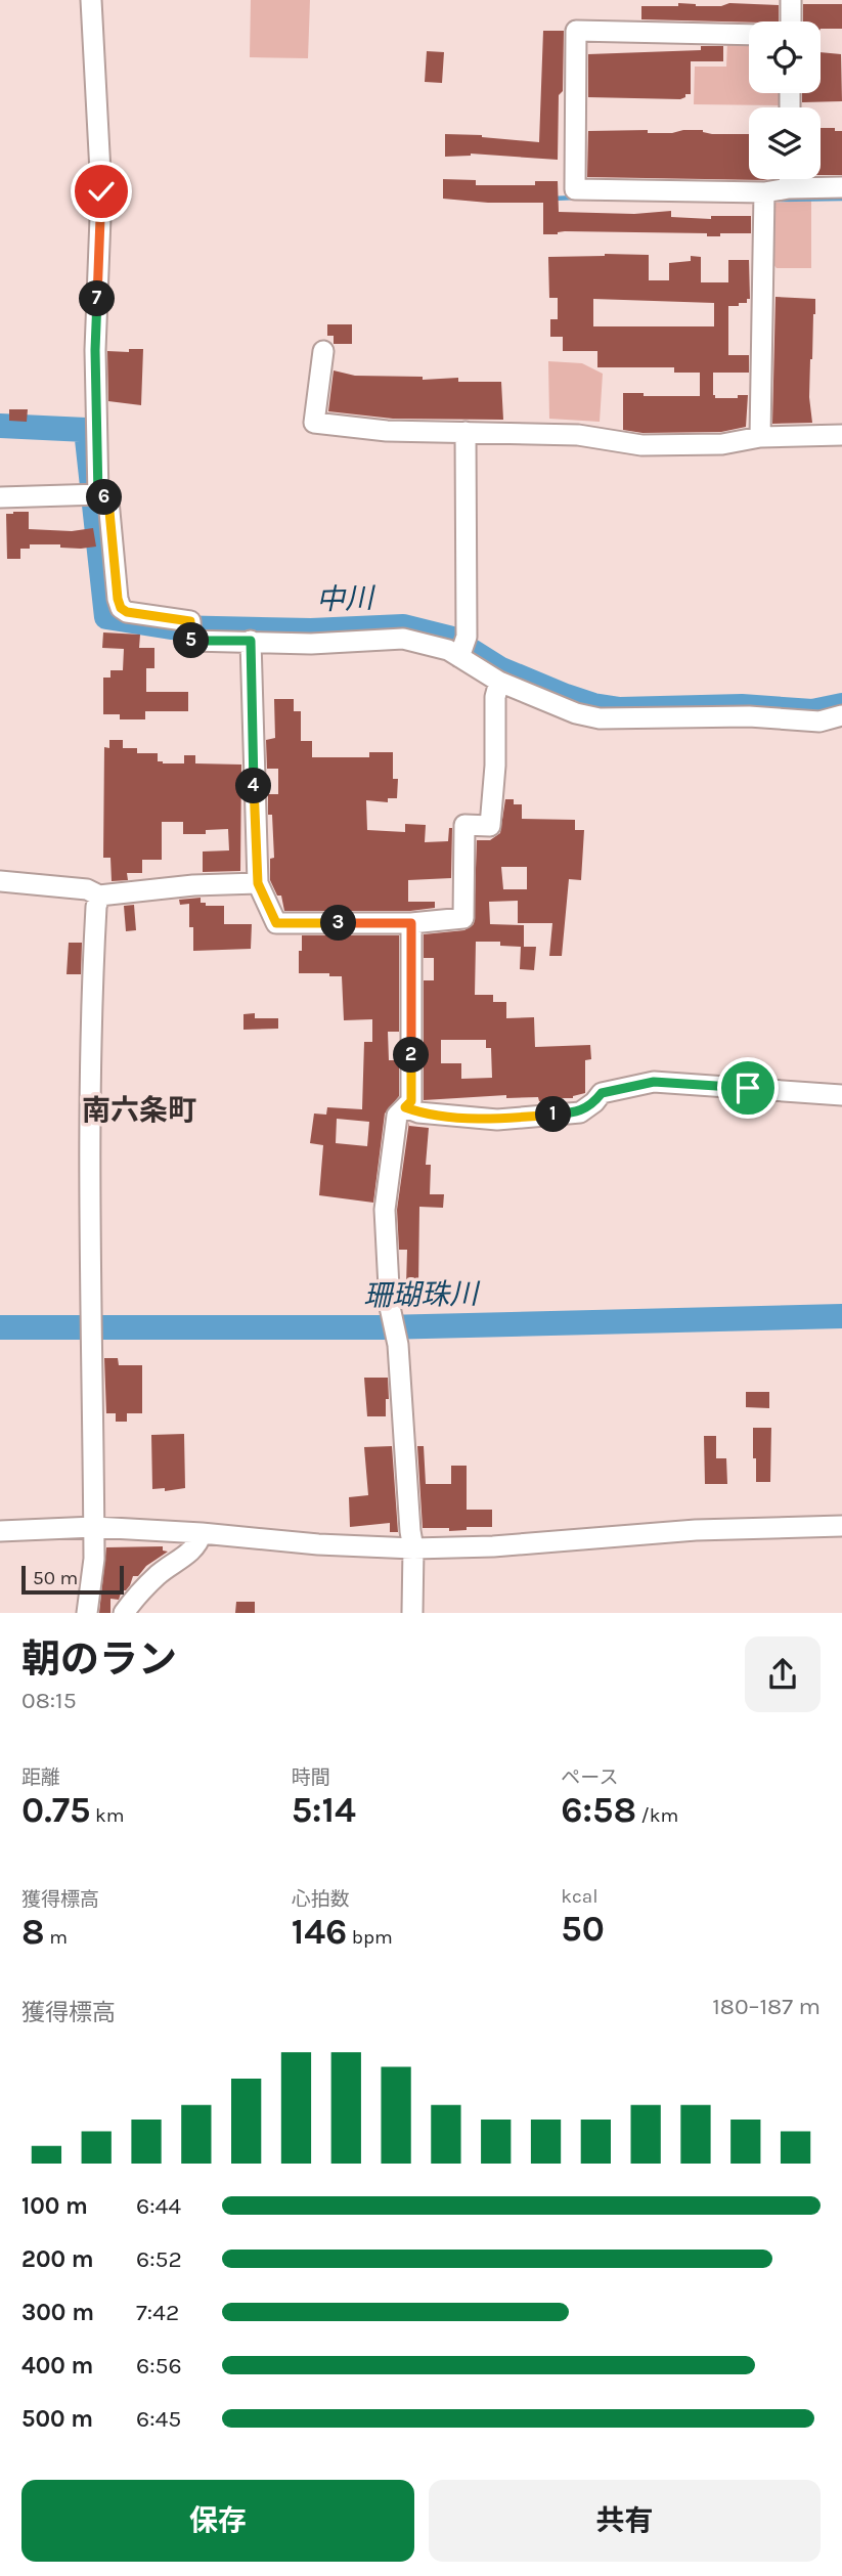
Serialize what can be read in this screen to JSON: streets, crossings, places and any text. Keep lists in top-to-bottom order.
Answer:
{
  "districts": ["南六条町"],
  "water": ["中川", "珊瑚珠川"],
  "scale_bar": "50 m",
  "page": {
    "pins": [
      "7",
      "6",
      "5",
      "4",
      "3",
      "2",
      "1"
    ],
    "scale": "50 m",
    "heading": ["朝のラン", "08:15"],
    "stats": [
      ["距離", "0.75 km"],
      ["時間", "5:14"],
      ["ペース", "6:58 /km"],
      ["獲得標高", "8 m"],
      ["心拍数", "146 bpm"],
      ["kcal", "50"]
    ],
    "chart": ["獲得標高", "180–187 m"],
    "list": [
      {
        "name": "100 m",
        "note": "6:44"
      },
      {
        "name": "200 m",
        "note": "6:52"
      },
      {
        "name": "300 m",
        "note": "7:42"
      },
      {
        "name": "400 m",
        "note": "6:56"
      },
      {
        "name": "500 m",
        "note": "6:45"
      }
    ],
    "buttons": ["保存", "共有"]
  }
}
